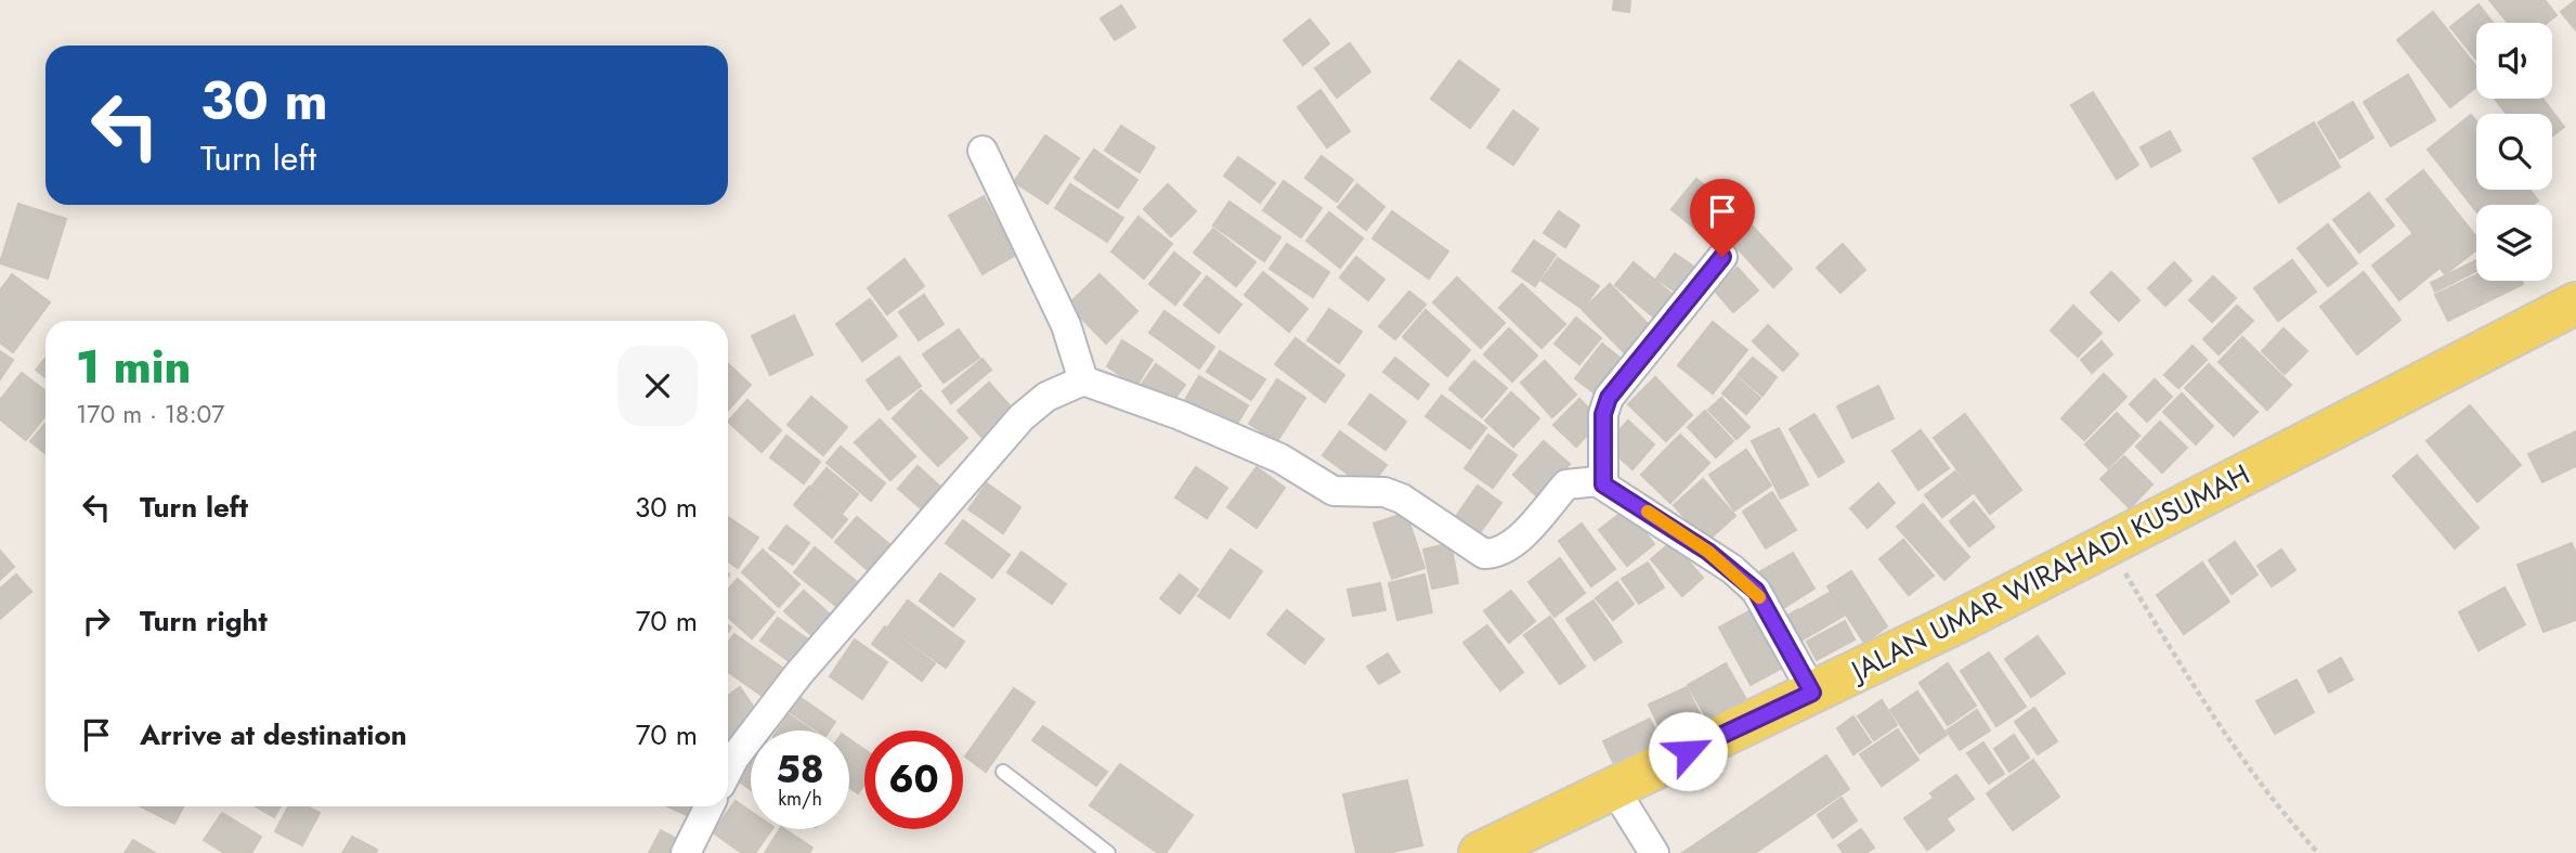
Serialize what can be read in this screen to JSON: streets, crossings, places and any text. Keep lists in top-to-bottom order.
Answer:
{
  "streets": {
    "main road": ["JALAN UMAR WIRAHADI KUSUMAH"]
  },
  "page": {
    "turn": ["30 m", "Turn left"],
    "heading": ["1 min", "170 m · 18:07"],
    "list": [
      {
        "name": "Turn left",
        "value": "30 m"
      },
      {
        "name": "Turn right",
        "value": "70 m"
      },
      {
        "name": "Arrive at destination",
        "value": "70 m"
      }
    ],
    "speed": "58 km/h",
    "limit": "60"
  }
}
